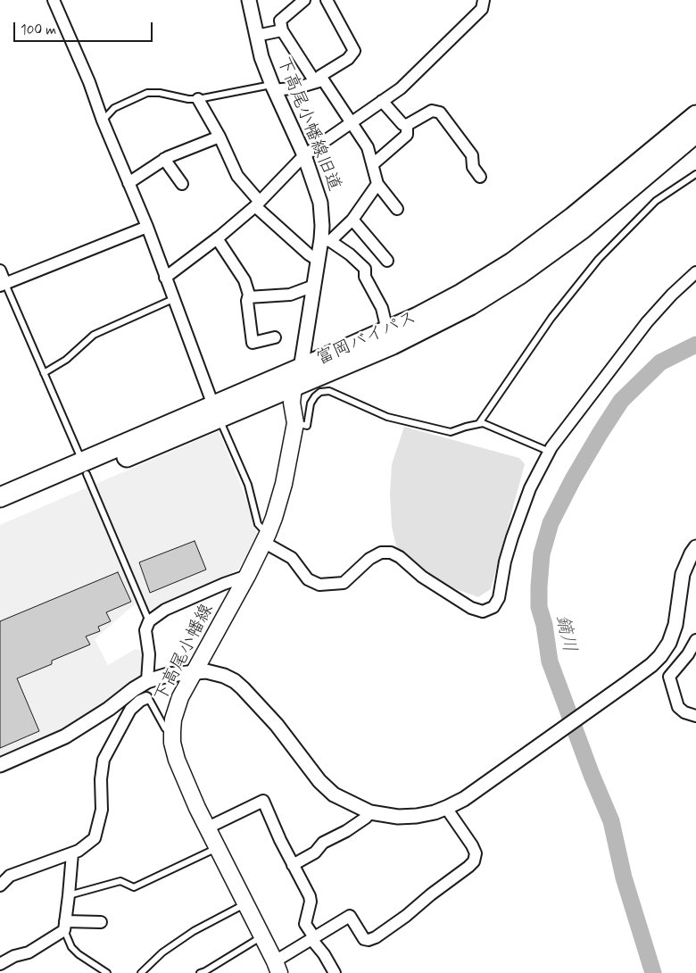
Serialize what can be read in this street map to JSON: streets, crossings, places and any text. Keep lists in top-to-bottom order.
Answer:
{
  "streets": {
    "highway": ["富岡バイパス"],
    "main road": ["下高尾小幡線"],
    "street": ["下高尾小幡線旧道"]
  },
  "crossings": [
    ["下高尾小幡線旧道", "富岡バイパス"],
    ["下高尾小幡線旧道", "下高尾小幡線"],
    ["富岡バイパス", "下高尾小幡線"]
  ],
  "water": ["鏑川"],
  "scale_bar": "100 m"
}
